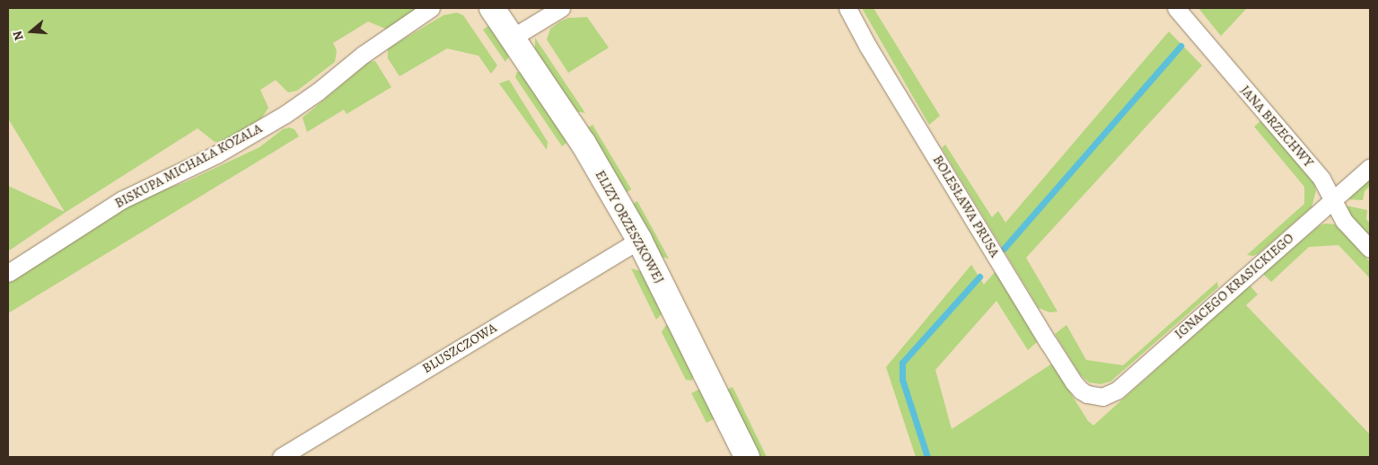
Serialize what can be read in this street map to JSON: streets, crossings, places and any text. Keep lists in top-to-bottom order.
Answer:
{
  "streets": {
    "street": [
      "JANA BRZECHWY",
      "BISKUPA MICHAŁA KOZALA",
      "BOLESŁAWA PRUSA",
      "ELIZY ORZESZKOWEJ",
      "IGNACEGO KRASICKIEGO",
      "BLUSZCZOWA"
    ]
  },
  "crossings": [
    ["JANA BRZECHWY", "IGNACEGO KRASICKIEGO"],
    ["BOLESŁAWA PRUSA", "IGNACEGO KRASICKIEGO"],
    ["ELIZY ORZESZKOWEJ", "BLUSZCZOWA"]
  ],
  "north": "left"
}
